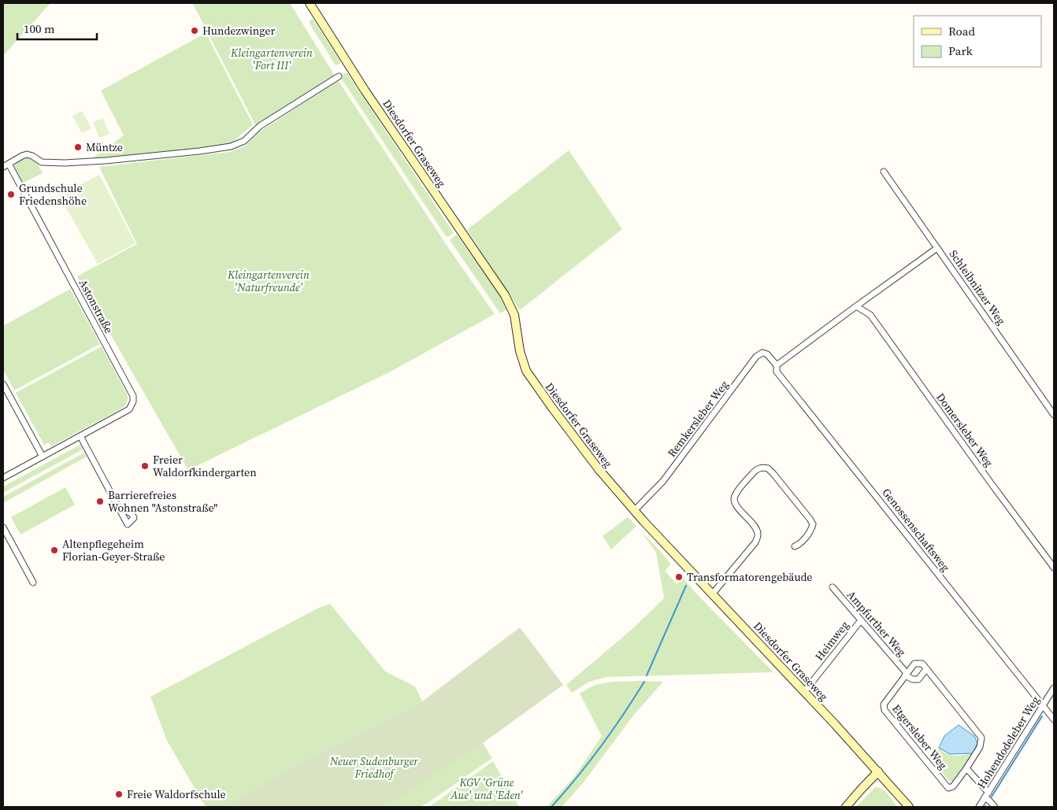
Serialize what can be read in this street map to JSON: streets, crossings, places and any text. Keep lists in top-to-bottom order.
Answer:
{
  "streets": {
    "main road": ["Diesdorfer Graseweg"],
    "street": [
      "Schleibnitzer Weg",
      "Astonstraße",
      "Remkersleber Weg",
      "Domersleber Weg",
      "Genossenschaftsweg",
      "Ampfurther Weg",
      "Heimweg",
      "Etgersleber Weg",
      "Hohendodeleber Weg"
    ]
  },
  "crossings": [
    ["Diesdorfer Graseweg", "Remkersleber Weg"],
    ["Diesdorfer Graseweg", "Heimweg"],
    ["Remkersleber Weg", "Genossenschaftsweg"],
    ["Genossenschaftsweg", "Hohendodeleber Weg"],
    ["Ampfurther Weg", "Heimweg"],
    ["Ampfurther Weg", "Etgersleber Weg"]
  ],
  "parks": [
    "Kleingartenverein 'Fort III'",
    "Kleingartenverein 'Naturfreunde'",
    "Neuer Sudenburger Friedhof",
    "KGV 'Grüne Aue' und 'Eden'"
  ],
  "places": [
    "Hundezwinger",
    "Müntze",
    "Grundschule Friedenshöhe",
    "Freier Waldorfkindergarten",
    "Barrierefreies Wohnen \"Astonstraße\"",
    "Altenpflegeheim Florian-Geyer-Straße",
    "Transformatorengebäude",
    "Freie Waldorfschule"
  ],
  "legend": ["Road", "Park"],
  "scale_bar": "100 m"
}
